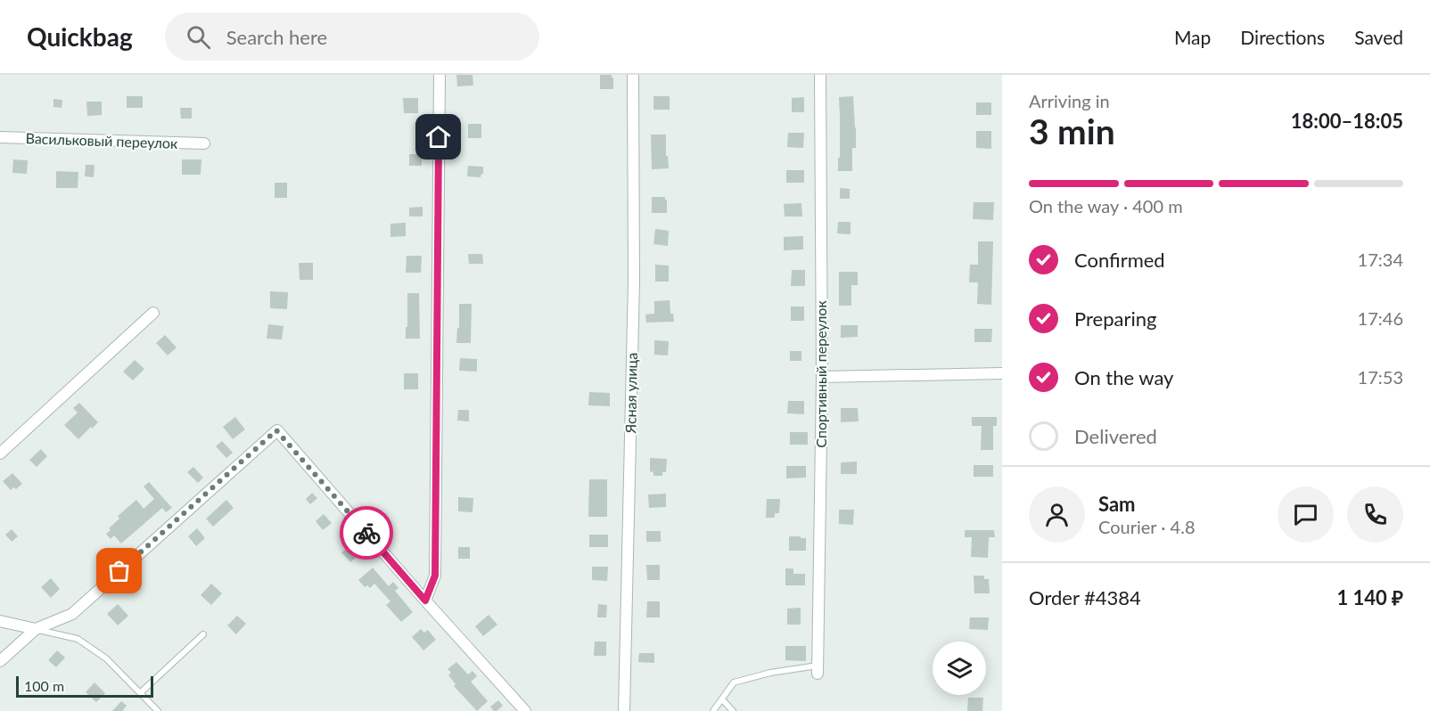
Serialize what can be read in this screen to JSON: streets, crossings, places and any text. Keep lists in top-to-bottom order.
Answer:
{
  "streets": {
    "street": ["Васильковый переулок", "Спортивный переулок", "Ясная улица"]
  },
  "scale_bar": "100 m",
  "page": {
    "header": "Quickbag",
    "search": "Search here",
    "nav": ["Map", "Directions", "Saved"],
    "heading": ["3 min", "Arriving in", "18:00–18:05"],
    "panel": [
      "Sam",
      "Courier · 4.8",
      "Order #4384",
      "1 140 ₽"
    ],
    "bar": "On the way · 400 m",
    "list": [
      ["Confirmed", "17:34"],
      ["Preparing", "17:46"],
      ["On the way", "17:53"],
      "Delivered"
    ],
    "scale": "100 m"
  }
}
